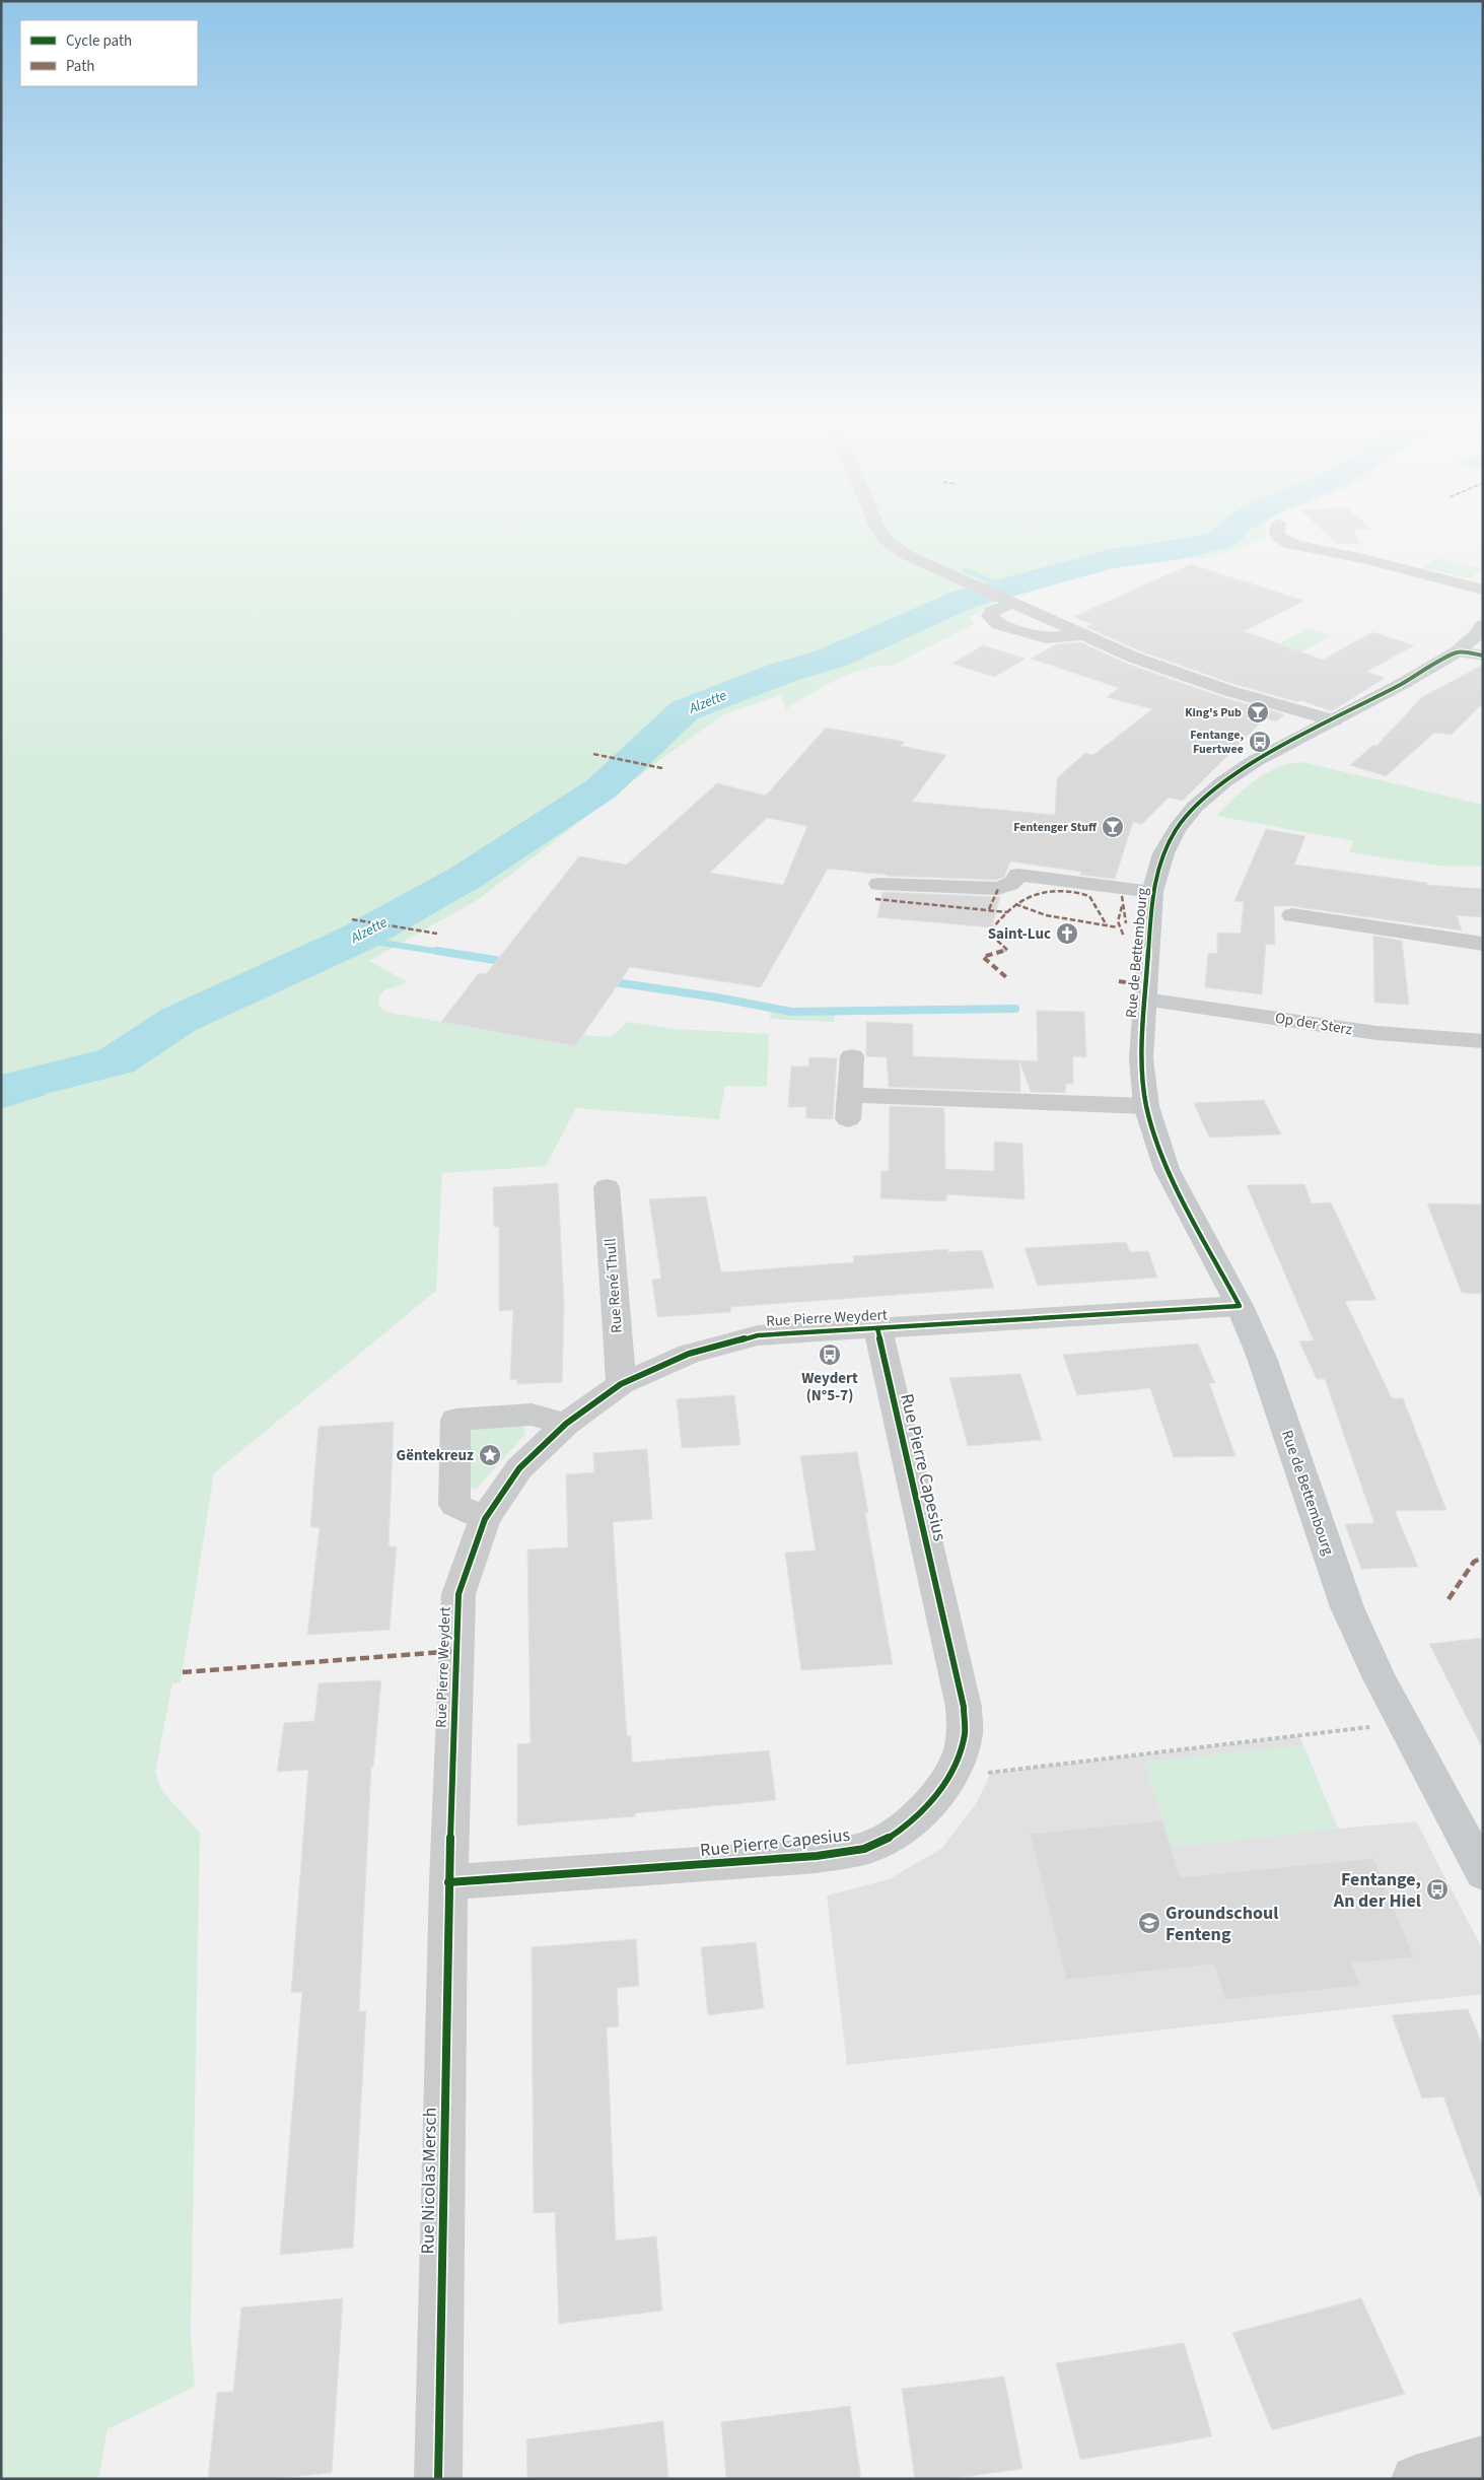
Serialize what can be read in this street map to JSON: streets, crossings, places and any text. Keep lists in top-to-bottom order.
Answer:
{
  "streets": {
    "main road": ["Rue de Bettembourg"],
    "street": [
      "Op der Sterz",
      "Rue René Thull",
      "Rue Pierre Weydert",
      "Rue Pierre Capesius",
      "Rue Nicolas Mersch"
    ]
  },
  "crossings": [
    ["Rue de Bettembourg", "Op der Sterz"],
    ["Rue de Bettembourg", "Rue Pierre Weydert"],
    ["Rue René Thull", "Rue Pierre Weydert"],
    ["Rue Pierre Weydert", "Rue Pierre Capesius"],
    ["Rue Pierre Weydert", "Rue Nicolas Mersch"],
    ["Rue Pierre Capesius", "Rue Nicolas Mersch"]
  ],
  "water": ["Alzette"],
  "places": {
    "bar": ["King's Pub", "Fentenger Stuff"],
    "bus stop": ["Fentange, Fuertwee", "Weydert (N°5-7)", "Fentange, An der Hiel"],
    "church": ["Saint-Luc"],
    "place": ["Gëntekreuz"],
    "school or university": ["Groundschoul Fenteng"]
  },
  "legend": ["Cycle path", "Path"]
}
